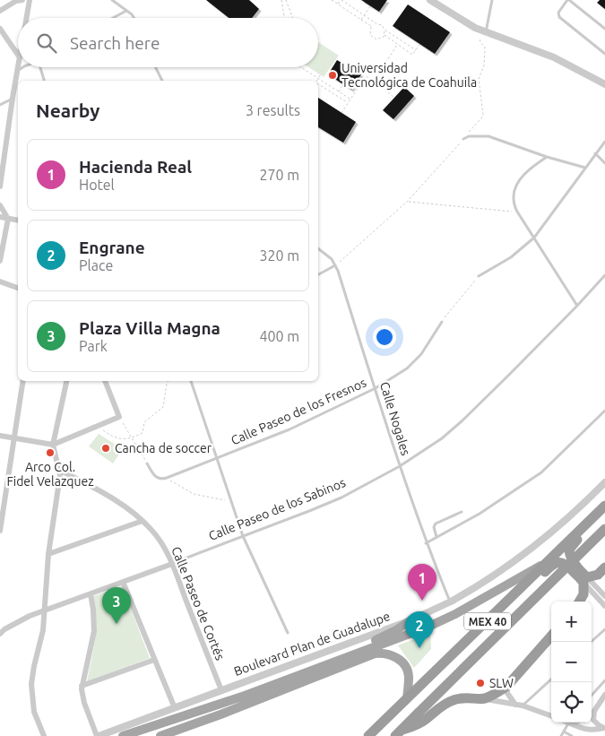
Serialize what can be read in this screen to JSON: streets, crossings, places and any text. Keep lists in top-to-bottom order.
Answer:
{
  "streets": {
    "highway": ["MEX 40"],
    "main road": ["Boulevard Plan de Guadalupe"],
    "street": ["Calle Paseo de los Sabinos", "Calle Paseo de Cortés"],
    "lane": ["Calle Paseo de los Fresnos", "Calle Nogales"]
  },
  "crossings": [
    ["Calle Paseo de los Fresnos", "Calle Nogales"],
    ["Calle Nogales", "Calle Paseo de los Sabinos"],
    ["Calle Nogales", "Boulevard Plan de Guadalupe"],
    ["Calle Paseo de los Sabinos", "Calle Paseo de Cortés"],
    ["Calle Paseo de Cortés", "Boulevard Plan de Guadalupe"],
    ["MEX 40", "Boulevard Plan de Guadalupe"]
  ],
  "places": [
    "Universidad Tecnológica de Coahuila",
    "Cancha de soccer",
    "Arco Col. Fidel Velazquez",
    "SLW"
  ],
  "page": {
    "search": "Search here",
    "heading": ["Nearby", "3 results"],
    "list": [
      {
        "mark": "1",
        "name": "Hacienda Real",
        "note": "Hotel",
        "value": "270 m"
      },
      {
        "mark": "2",
        "name": "Engrane",
        "note": "Place",
        "value": "320 m"
      },
      {
        "mark": "3",
        "name": "Plaza Villa Magna",
        "note": "Park",
        "value": "400 m"
      }
    ],
    "pins": ["1", "3", "2"],
    "map_buttons": ["+", "−"]
  }
}
